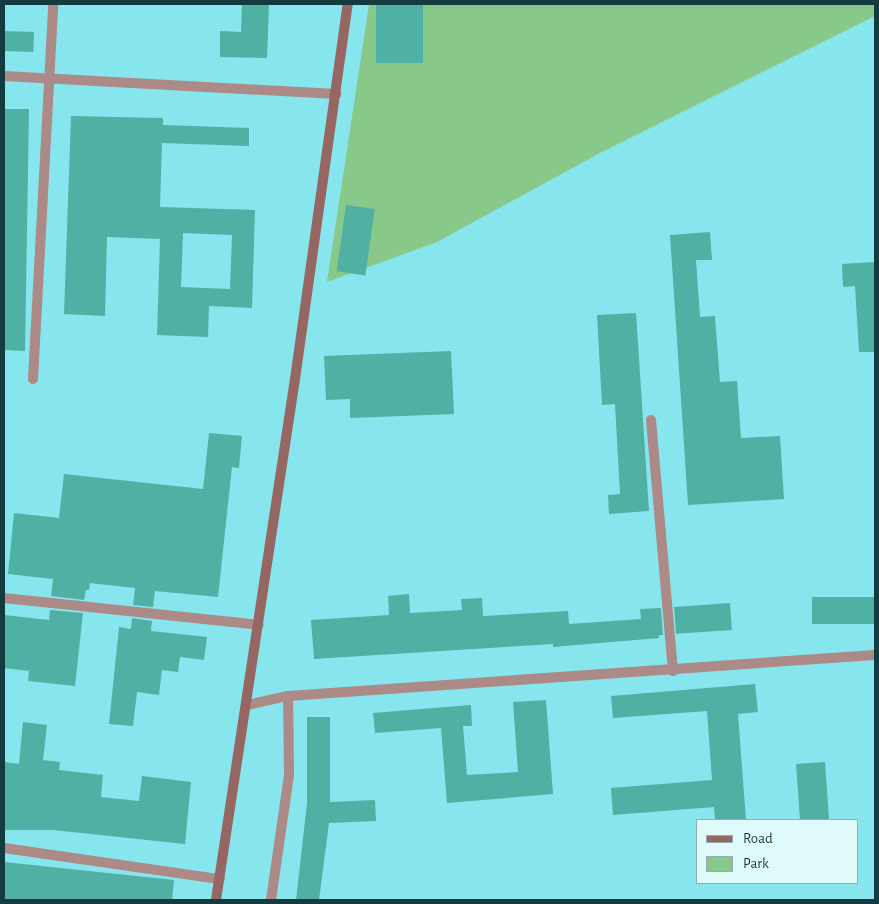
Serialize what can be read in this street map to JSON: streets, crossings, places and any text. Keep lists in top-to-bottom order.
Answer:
{
  "legend": ["Road", "Park"]
}
